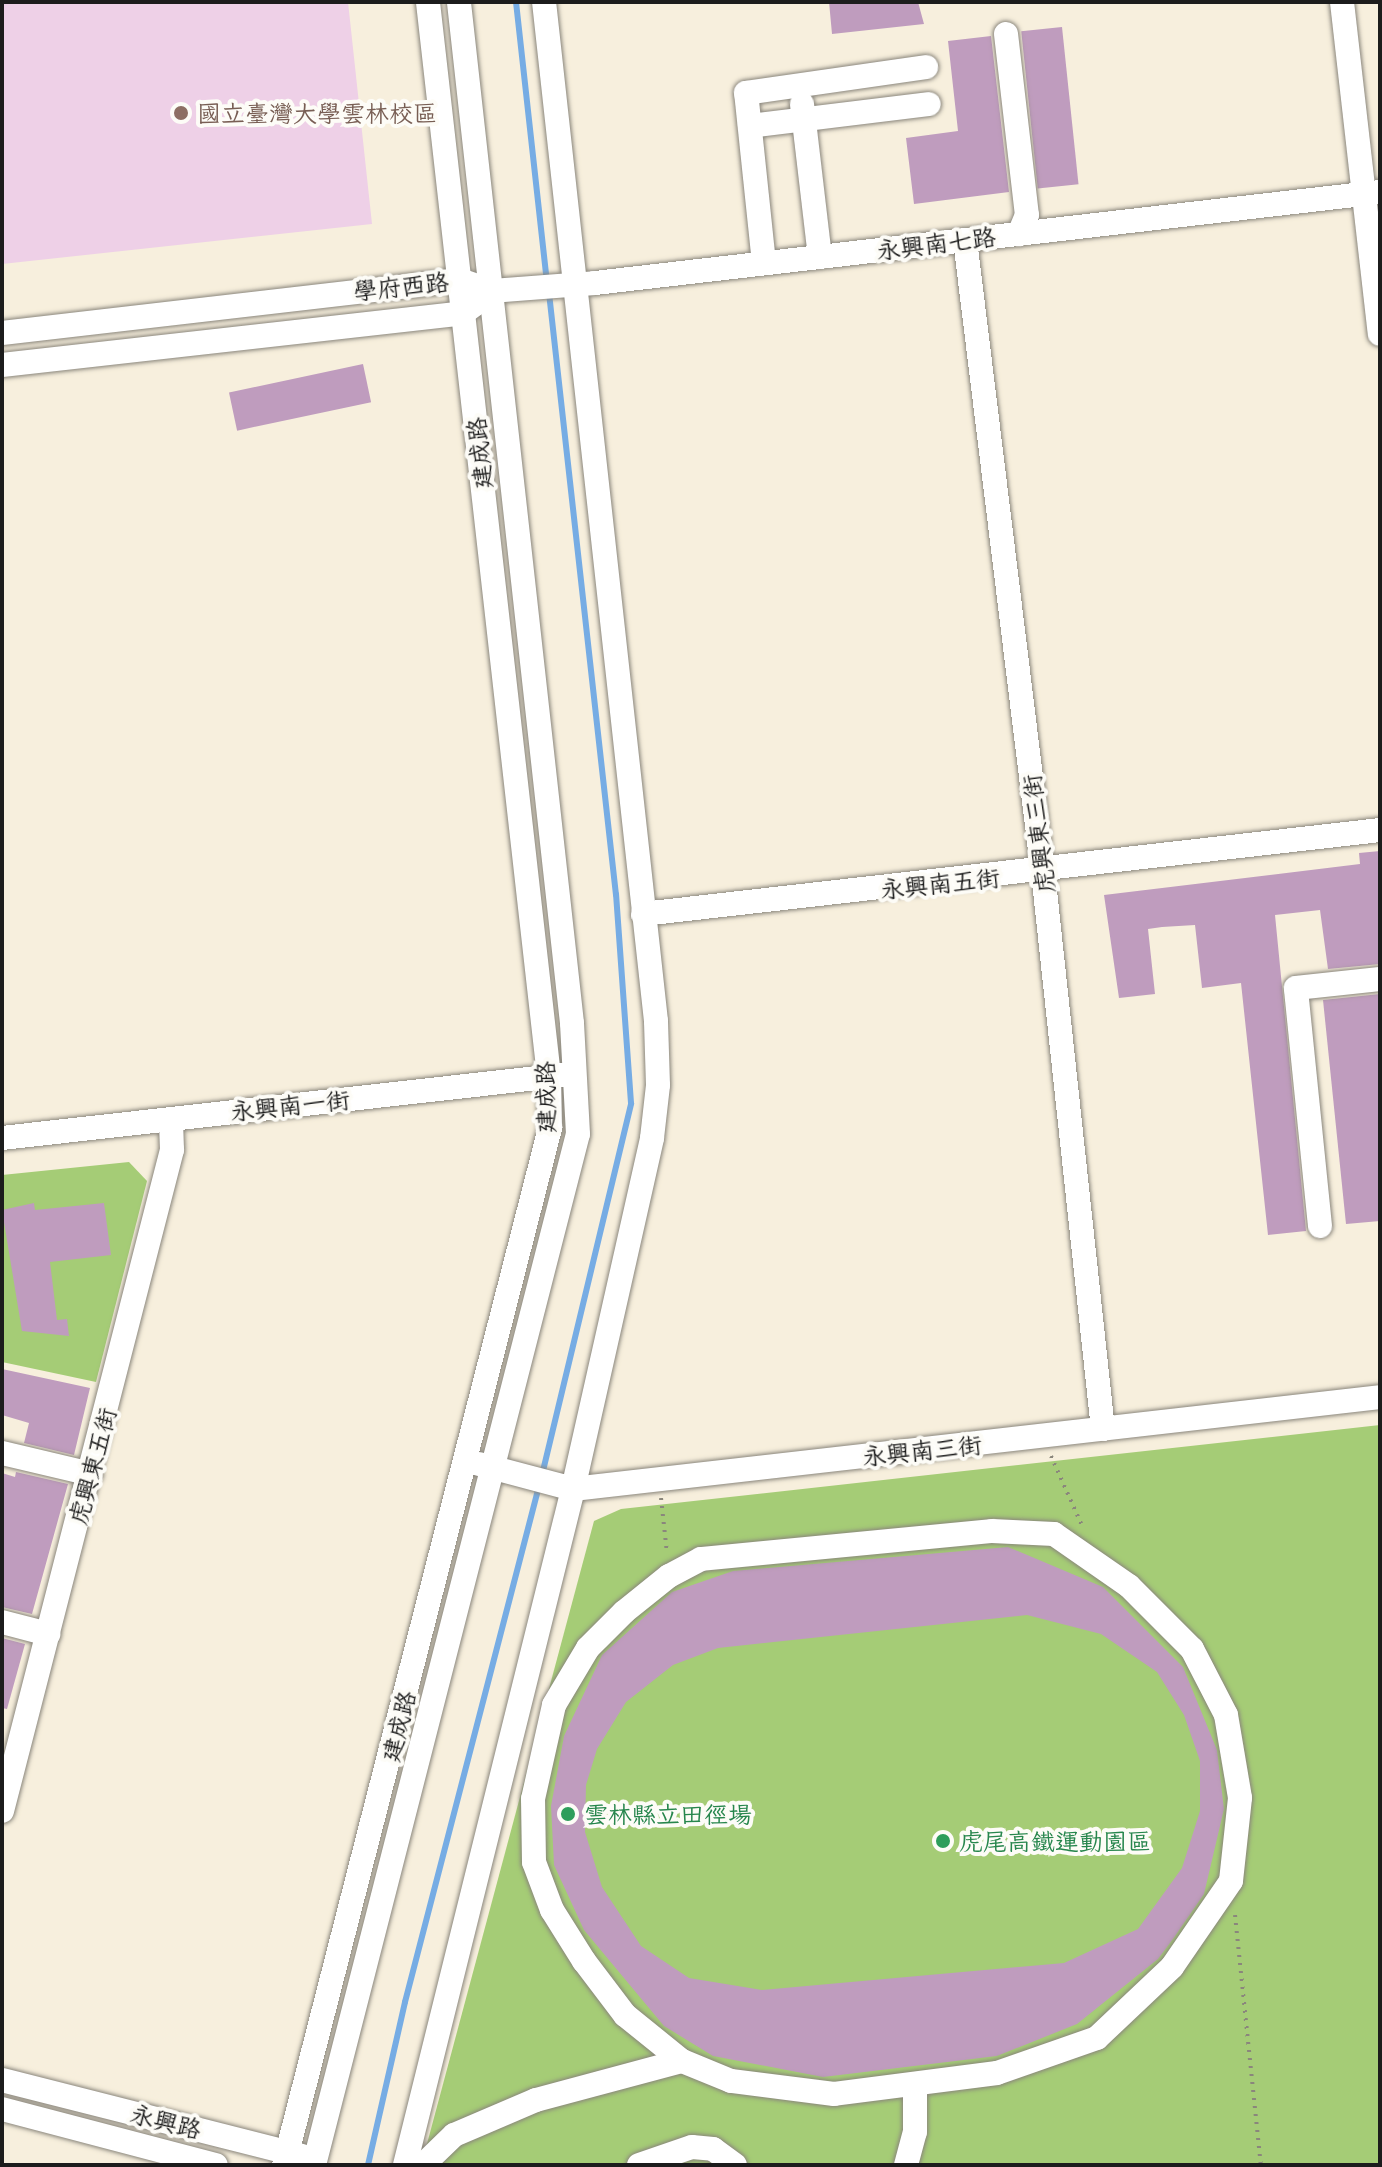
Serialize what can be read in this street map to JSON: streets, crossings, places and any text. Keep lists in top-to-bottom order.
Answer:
{
  "streets": {
    "street": [
      "永興南七路",
      "學府西路",
      "建成路",
      "虎興東三街",
      "永興南五街",
      "永興南一街",
      "永興南三街",
      "虎興東五街",
      "永興路"
    ]
  },
  "crossings": [
    ["永興南七路", "學府西路"],
    ["永興南七路", "建成路"],
    ["永興南七路", "虎興東三街"],
    ["學府西路", "建成路"],
    ["建成路", "永興南一街"],
    ["建成路", "永興南三街"],
    ["建成路", "永興路"],
    ["虎興東三街", "永興南五街"],
    ["虎興東三街", "永興南三街"],
    ["永興南一街", "虎興東五街"]
  ],
  "places": ["國立臺灣大學雲林校區", "雲林縣立田徑場", "虎尾高鐵運動園區"]
}
